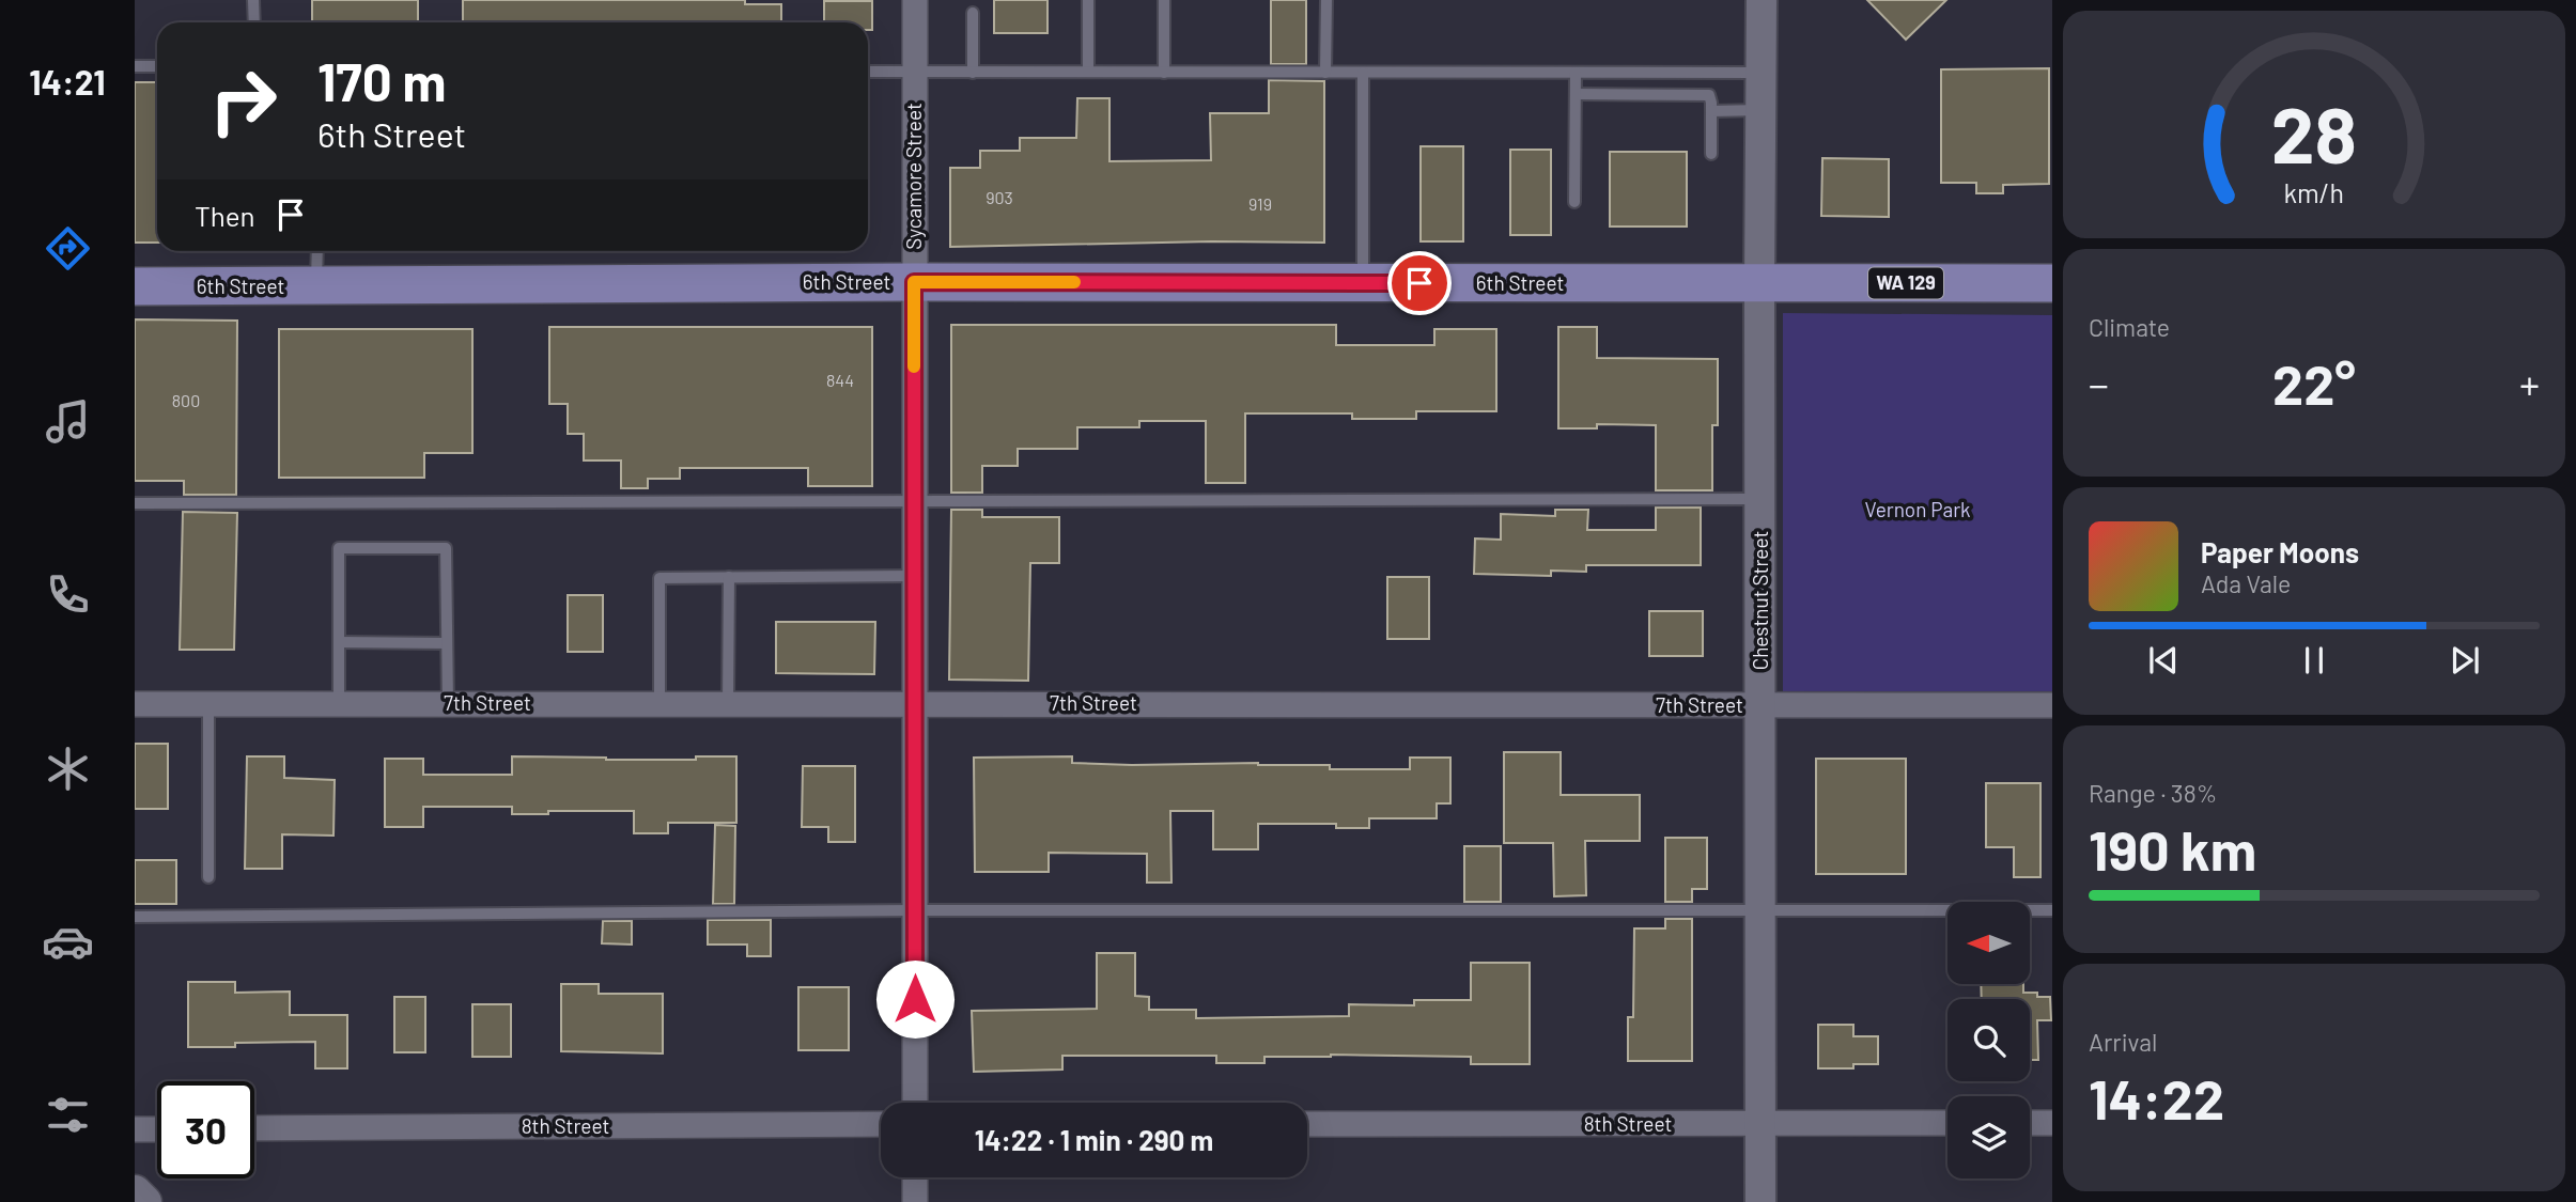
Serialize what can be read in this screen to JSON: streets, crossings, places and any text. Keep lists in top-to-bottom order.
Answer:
{
  "streets": {
    "main road": ["6th Street", "WA 129"],
    "street": [
      "Sycamore Street",
      "Chestnut Street",
      "7th Street",
      "8th Street"
    ]
  },
  "crossings": [
    ["Sycamore Street", "6th Street"],
    ["Sycamore Street", "7th Street"],
    ["6th Street", "Chestnut Street"],
    ["Chestnut Street", "7th Street"],
    ["Chestnut Street", "8th Street"]
  ],
  "parks": ["Vernon Park"],
  "house_numbers": [
    "903",
    "919",
    "844",
    "800"
  ],
  "north": "left",
  "page": {
    "tabs": "14:21",
    "turn": ["170 m", "6th Street"],
    "then": "Then",
    "tile": [
      "Climate",
      ["Range · 38%", "190 km"],
      ["Arrival", "14:22"]
    ],
    "heat": ["−", "22°", "+"],
    "song": ["Paper Moons", "Ada Vale"],
    "limit": "30",
    "trip": "14:22 · 1 min · 290 m",
    "gauge": ["28", "km/h"]
  }
}
